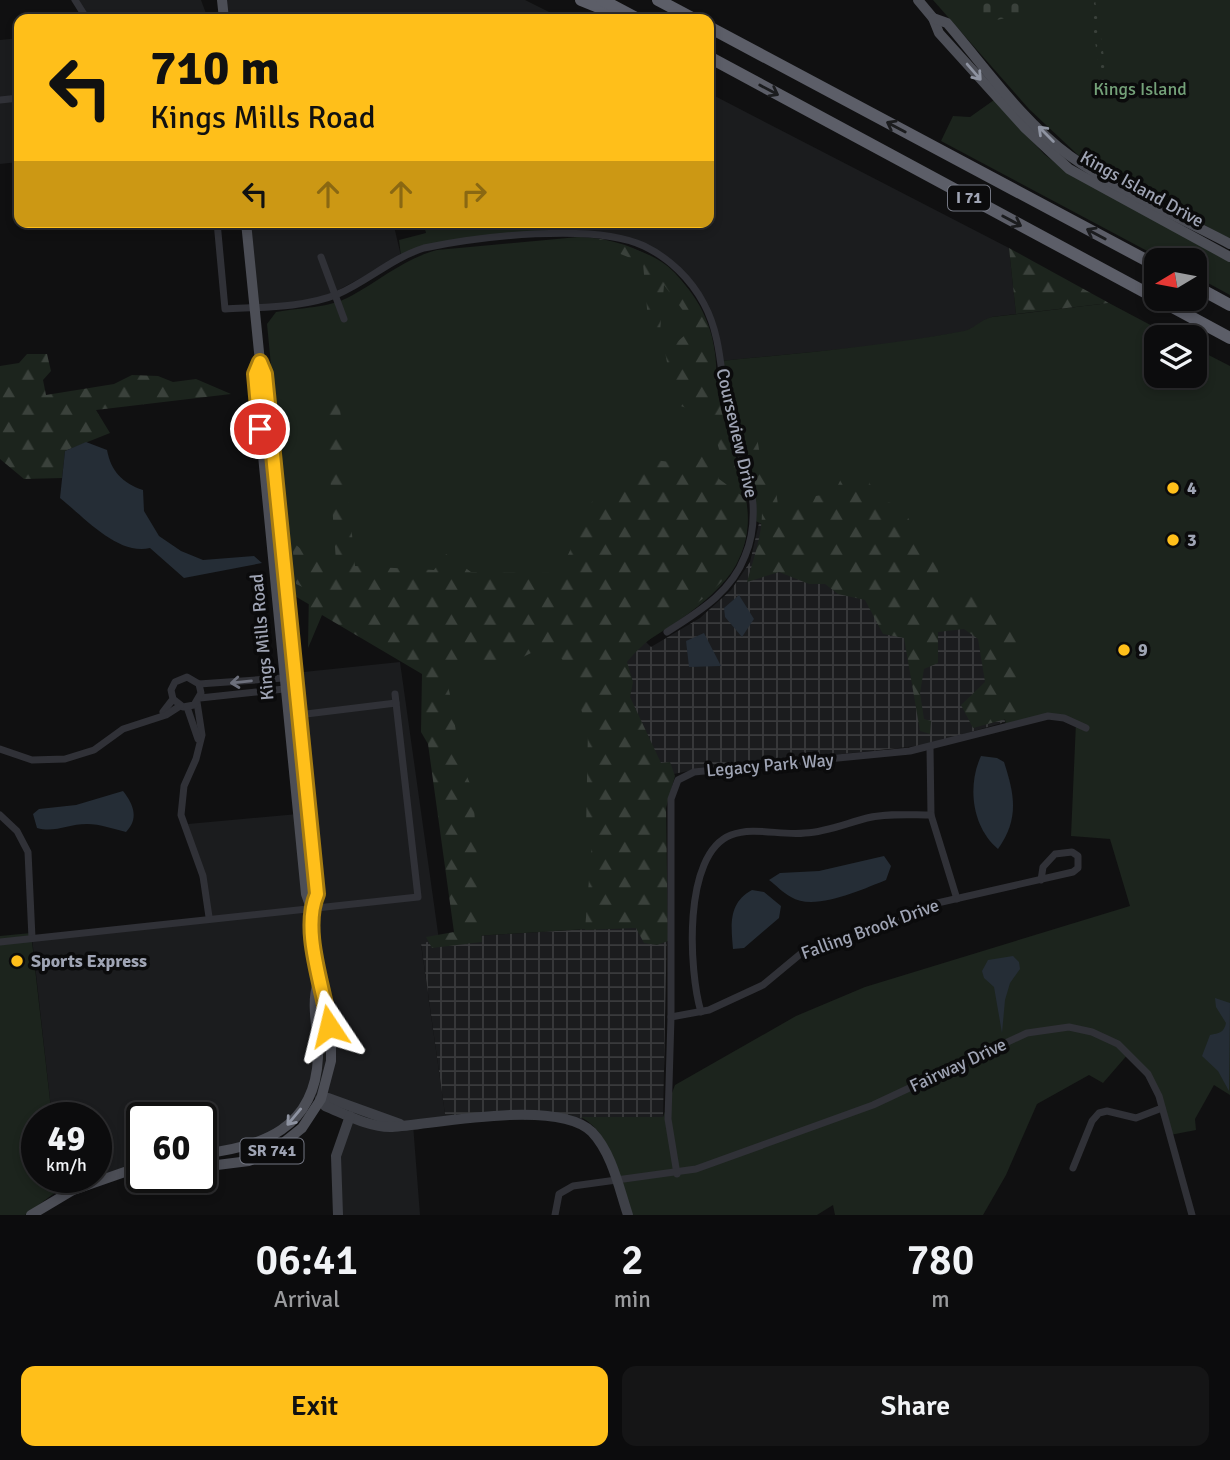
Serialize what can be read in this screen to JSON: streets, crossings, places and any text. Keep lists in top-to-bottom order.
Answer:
{
  "streets": {
    "highway": ["I 71"],
    "main road": ["Kings Island Drive", "Kings Mills Road", "SR 741"],
    "street": [
      "Courseview Drive",
      "Legacy Park Way",
      "Falling Brook Drive",
      "Fairway Drive"
    ]
  },
  "crossings": [
    ["Courseview Drive", "Kings Mills Road"],
    ["Kings Mills Road", "SR 741"],
    ["Legacy Park Way", "Falling Brook Drive"],
    ["Legacy Park Way", "Fairway Drive"]
  ],
  "parks": ["Kings Island"],
  "places": [
    "4",
    "3",
    "9",
    "Sports Express"
  ],
  "north": "left",
  "page": {
    "turn": ["710 m", "Kings Mills Road"],
    "speed": "49 km/h",
    "limit": "60",
    "eta": [
      "06:41",
      "Arrival",
      "2",
      "min",
      "780",
      "m"
    ],
    "buttons": ["Exit", "Share"]
  }
}
